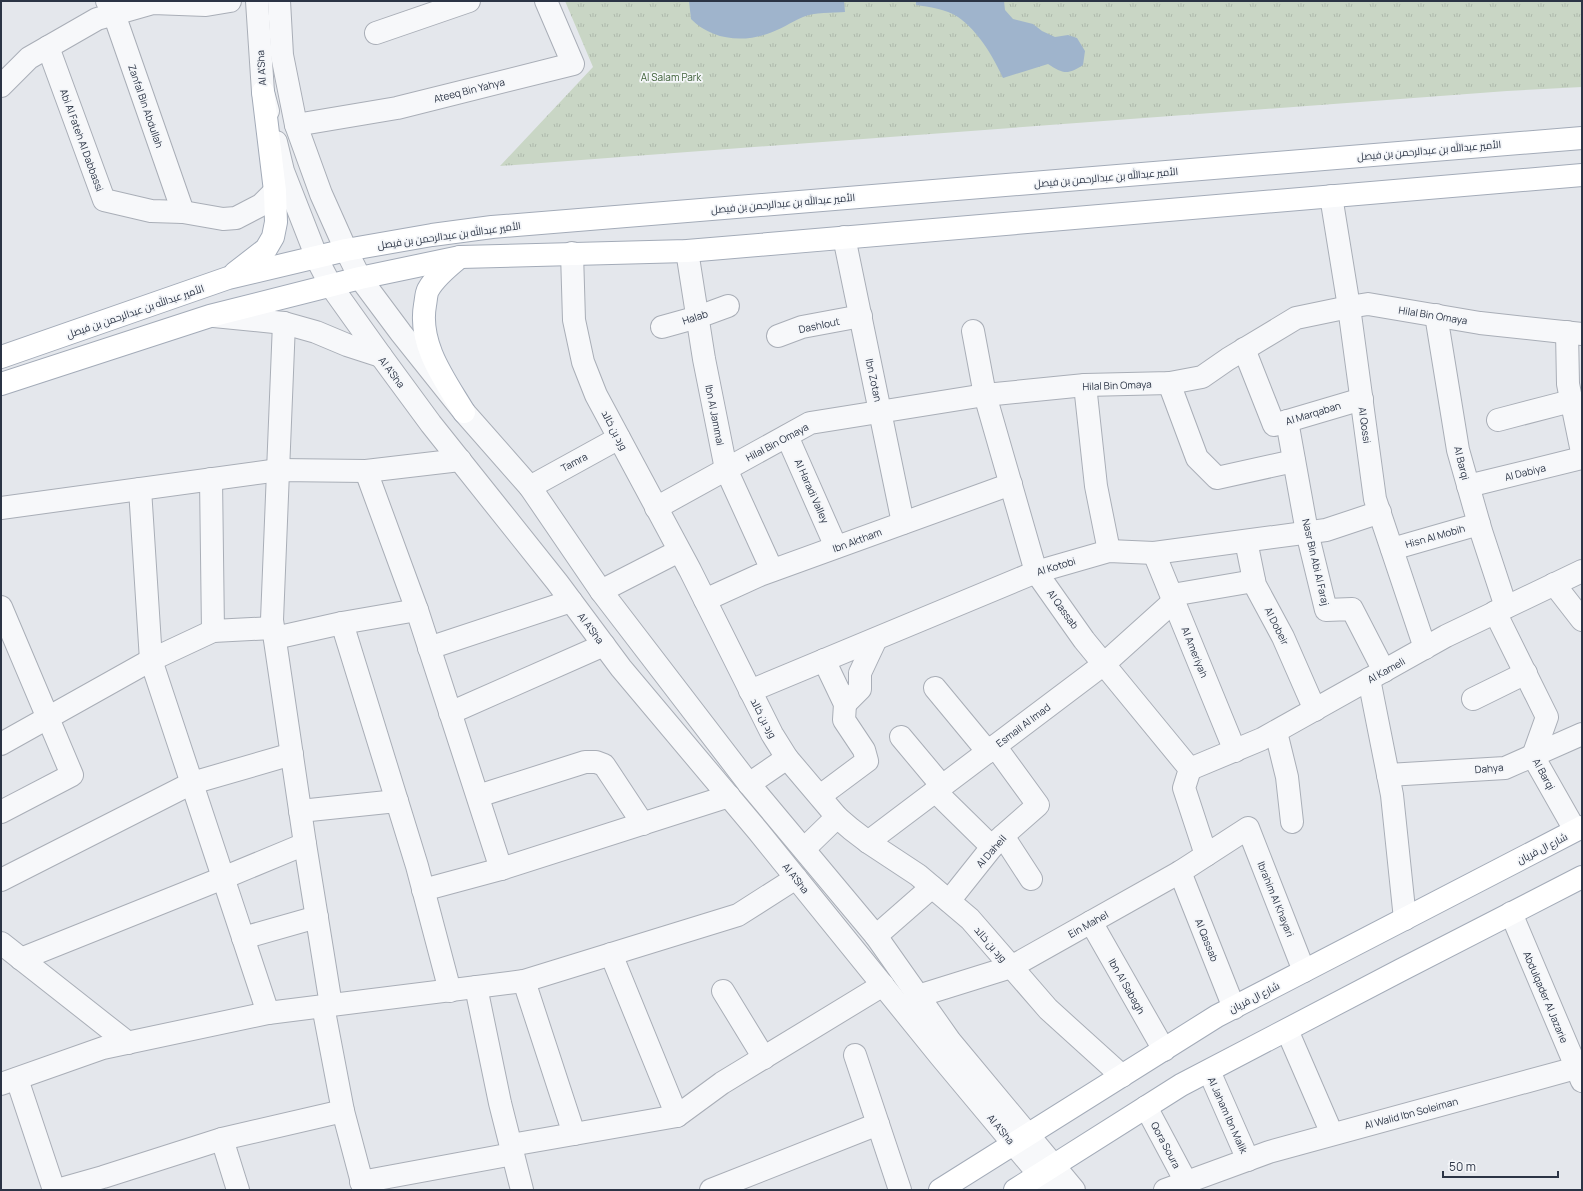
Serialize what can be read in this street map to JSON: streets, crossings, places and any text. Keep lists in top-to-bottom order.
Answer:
{
  "streets": {
    "main road": ["الأمير عبدالله بن عبدالرحمن بن فيصل", "شارع ال فريان"],
    "street": [
      "Al A'Sha",
      "Ateeq Bin Yahya",
      "Zanfal Bin Abdullah",
      "Abi Al Fateh Al Dabbassi",
      "Hilal Bin Omaya",
      "Halab",
      "Dashlout",
      "Ibn Zotan",
      "Al Marqaban",
      "Ibn Al Jammal",
      "Al Qossi",
      "ورد بن خالد",
      "Tamra",
      "Al Barqi",
      "Al Dabiya",
      "Al Haradi Valley",
      "Hisn Al Mobih",
      "Ibn Aktham",
      "Nasr Bin Abi Al Faraj",
      "Al Kotobi",
      "Al Qassab",
      "Al Dobeir",
      "Al Ameriyah",
      "Al Kameli",
      "Esmail Al Imad",
      "Dahya",
      "Al Daheil",
      "Ibrahim Al Khayari",
      "Ein Mahel",
      "Ibn Al Sabagh",
      "Abdulqader Al Jazarie",
      "Al Walid Ibn Soleiman",
      "Al Jaham Ibn Malik",
      "Qora Soura"
    ]
  },
  "crossings": [
    ["Al A'Sha", "Ateeq Bin Yahya"],
    ["Al A'Sha", "Abi Al Fateh Al Dabbassi"],
    ["Al A'Sha", "الأمير عبدالله بن عبدالرحمن بن فيصل"],
    ["Al A'Sha", "Tamra"],
    ["Al A'Sha", "شارع ال فريان"],
    ["Al A'Sha", "Ein Mahel"],
    ["Zanfal Bin Abdullah", "Abi Al Fateh Al Dabbassi"],
    ["Hilal Bin Omaya", "Ibn Zotan"],
    ["Hilal Bin Omaya", "Al Marqaban"],
    ["Hilal Bin Omaya", "Ibn Al Jammal"],
    ["Hilal Bin Omaya", "Al Qossi"],
    ["Hilal Bin Omaya", "ورد بن خالد"],
    ["Hilal Bin Omaya", "Al Barqi"],
    ["Hilal Bin Omaya", "Al Haradi Valley"],
    ["Hilal Bin Omaya", "Al Qassab"],
    ["Halab", "Ibn Al Jammal"],
    ["Dashlout", "Ibn Zotan"],
    ["Ibn Zotan", "Ibn Aktham"],
    ["Al Marqaban", "Al Qossi"],
    ["Al Marqaban", "Nasr Bin Abi Al Faraj"],
    ["Ibn Al Jammal", "Ibn Aktham"],
    ["Al Qossi", "Hisn Al Mobih"],
    ["Al Qossi", "Al Kotobi"],
    ["Al Qossi", "Al Kameli"],
    ["ورد بن خالد", "Tamra"],
    ["ورد بن خالد", "Ibn Aktham"],
    ["ورد بن خالد", "Al Kotobi"],
    ["ورد بن خالد", "Esmail Al Imad"],
    ["ورد بن خالد", "شارع ال فريان"],
    ["ورد بن خالد", "Al Daheil"],
    ["ورد بن خالد", "Ein Mahel"],
    ["Al Barqi", "Al Dabiya"],
    ["Al Barqi", "Hisn Al Mobih"],
    ["Al Barqi", "Al Kameli"],
    ["Al Barqi", "Dahya"],
    ["Al Barqi", "شارع ال فريان"],
    ["Al Haradi Valley", "Ibn Aktham"],
    ["Ibn Aktham", "Al Qassab"],
    ["Nasr Bin Abi Al Faraj", "Al Kotobi"],
    ["Nasr Bin Abi Al Faraj", "Al Kameli"],
    ["Nasr Bin Abi Al Faraj", "Dahya"],
    ["Nasr Bin Abi Al Faraj", "شارع ال فريان"],
    ["Al Kotobi", "Al Qassab"],
    ["Al Kotobi", "Al Dobeir"],
    ["Al Kotobi", "Al Ameriyah"],
    ["Al Qassab", "Al Kameli"],
    ["Al Qassab", "Esmail Al Imad"],
    ["Al Qassab", "شارع ال فريان"],
    ["Al Qassab", "Ein Mahel"],
    ["Al Dobeir", "Al Kameli"],
    ["Al Ameriyah", "Al Kameli"],
    ["Al Ameriyah", "Esmail Al Imad"],
    ["Esmail Al Imad", "Al Daheil"],
    ["شارع ال فريان", "Ibrahim Al Khayari"],
    ["شارع ال فريان", "Ibn Al Sabagh"],
    ["Ibrahim Al Khayari", "Ein Mahel"],
    ["Ein Mahel", "Ibn Al Sabagh"],
    ["Abdulqader Al Jazarie", "Al Walid Ibn Soleiman"],
    ["Al Walid Ibn Soleiman", "Al Jaham Ibn Malik"]
  ],
  "parks": ["Al Salam Park"],
  "scale_bar": "50 m"
}
